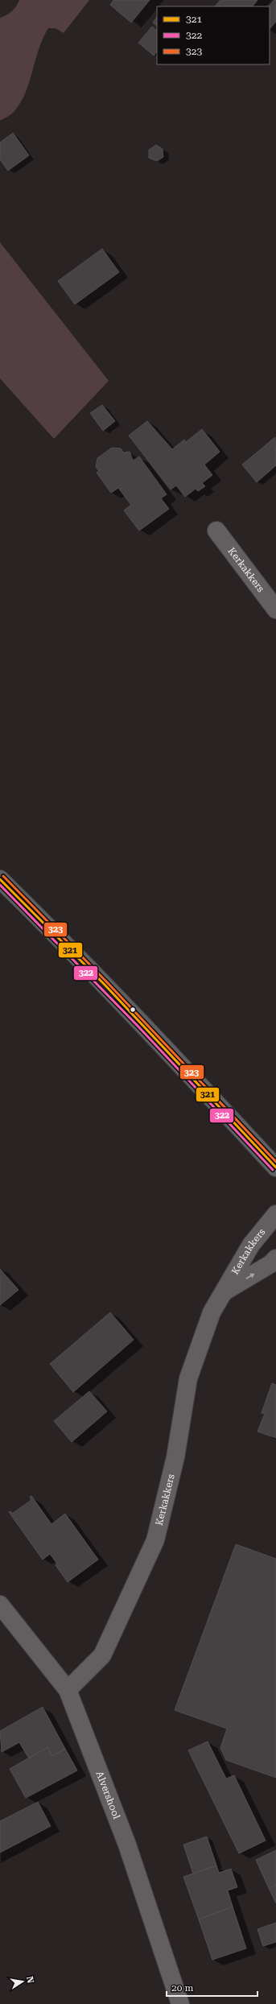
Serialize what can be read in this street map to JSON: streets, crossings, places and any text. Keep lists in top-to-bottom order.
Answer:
{
  "streets": {
    "street": ["Kerkakkers", "Alvershool"]
  },
  "crossings": [
    ["Kerkakkers", "Alvershool"]
  ],
  "lines": ["transit line 323", "transit line 321", "transit line 322"],
  "legend": ["321", "322", "323"],
  "scale_bar": "20 m",
  "north": "right"
}
